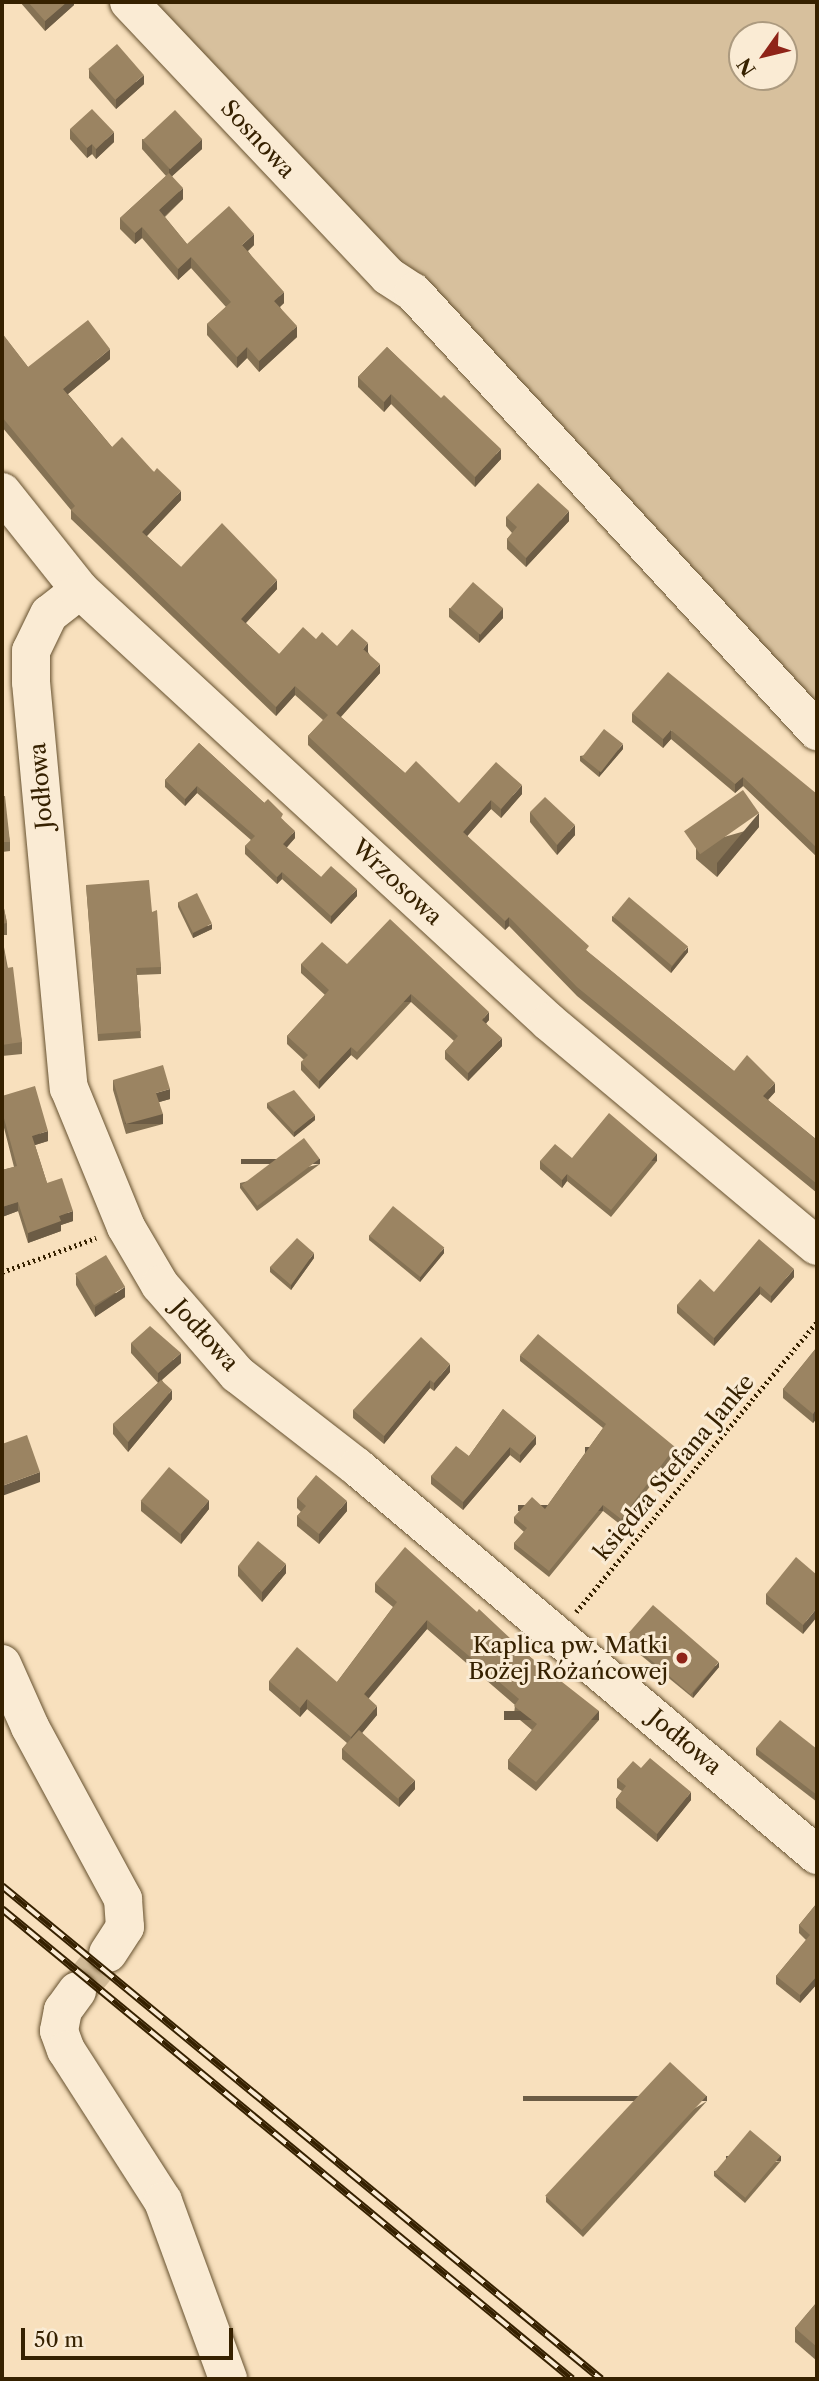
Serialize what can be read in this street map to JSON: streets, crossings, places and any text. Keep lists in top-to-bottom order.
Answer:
{
  "streets": {
    "street": ["Sosnowa", "Jodłowa", "Wrzosowa"],
    "path": ["księdza Stefana Janke"]
  },
  "crossings": [
    ["Jodłowa", "Wrzosowa"],
    ["Jodłowa", "księdza Stefana Janke"]
  ],
  "places": ["Kaplica pw. Matki Bożej Różańcowej"],
  "scale_bar": "50 m",
  "north": "bottom left"
}
